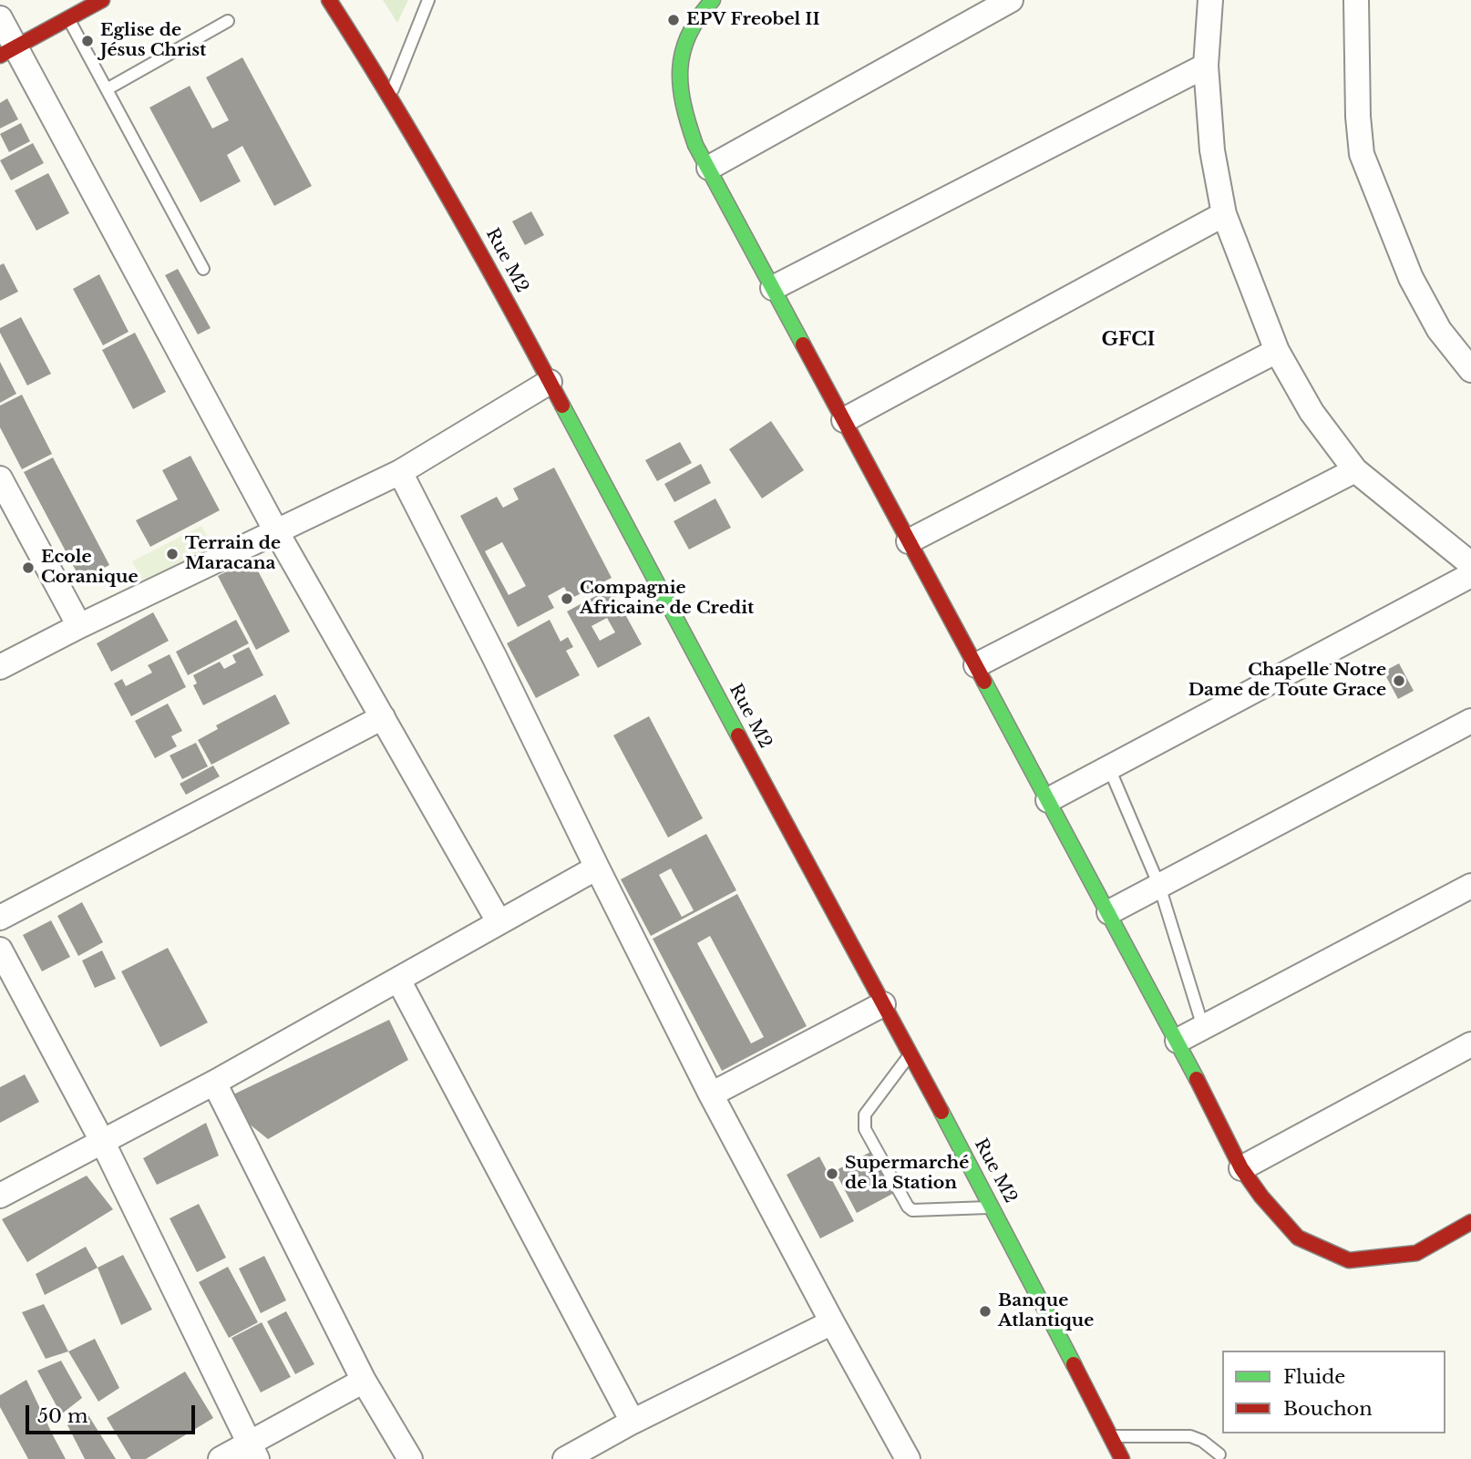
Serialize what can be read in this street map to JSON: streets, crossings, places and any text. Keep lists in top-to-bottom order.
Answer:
{
  "streets": {
    "street": ["Rue M2"]
  },
  "districts": ["GFCI"],
  "places": [
    "EPV Freobel II",
    "Eglise de Jésus Christ",
    "Terrain de Maracana",
    "Ecole Coranique",
    "Compagnie Africaine de Credit",
    "Chapelle Notre Dame de Toute Grace",
    "Supermarché de la Station",
    "Banque Atlantique"
  ],
  "legend": ["Fluide", "Bouchon"],
  "scale_bar": "50 m"
}
